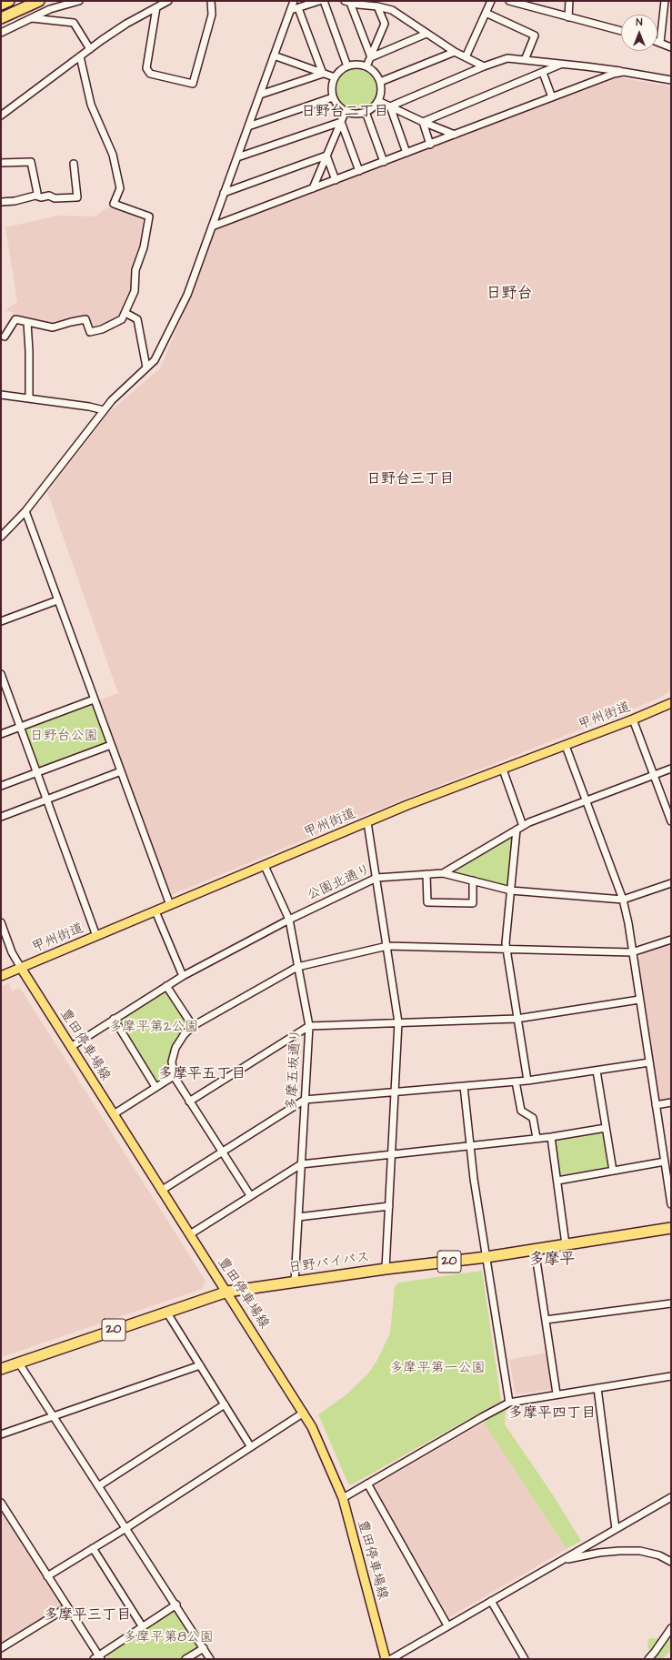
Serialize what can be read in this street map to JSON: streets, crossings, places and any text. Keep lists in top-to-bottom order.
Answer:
{
  "streets": {
    "highway": ["20", "日野バイパス"],
    "main road": ["甲州街道", "豊田停車場線"],
    "street": ["公園北通り", "多摩五坂通り"]
  },
  "crossings": [
    ["甲州街道", "豊田停車場線"],
    ["甲州街道", "多摩五坂通り"],
    ["公園北通り", "豊田停車場線"],
    ["公園北通り", "多摩五坂通り"],
    ["豊田停車場線", "日野バイパス"],
    ["多摩五坂通り", "日野バイパス"]
  ],
  "districts": [
    "日野台二丁目",
    "日野台",
    "日野台三丁目",
    "多摩平五丁目",
    "多摩平",
    "多摩平四丁目",
    "多摩平三丁目"
  ],
  "parks": [
    "日野台公園",
    "多摩平第2公園",
    "多摩平第一公園",
    "多摩平第8公園"
  ],
  "north": "top"
}
